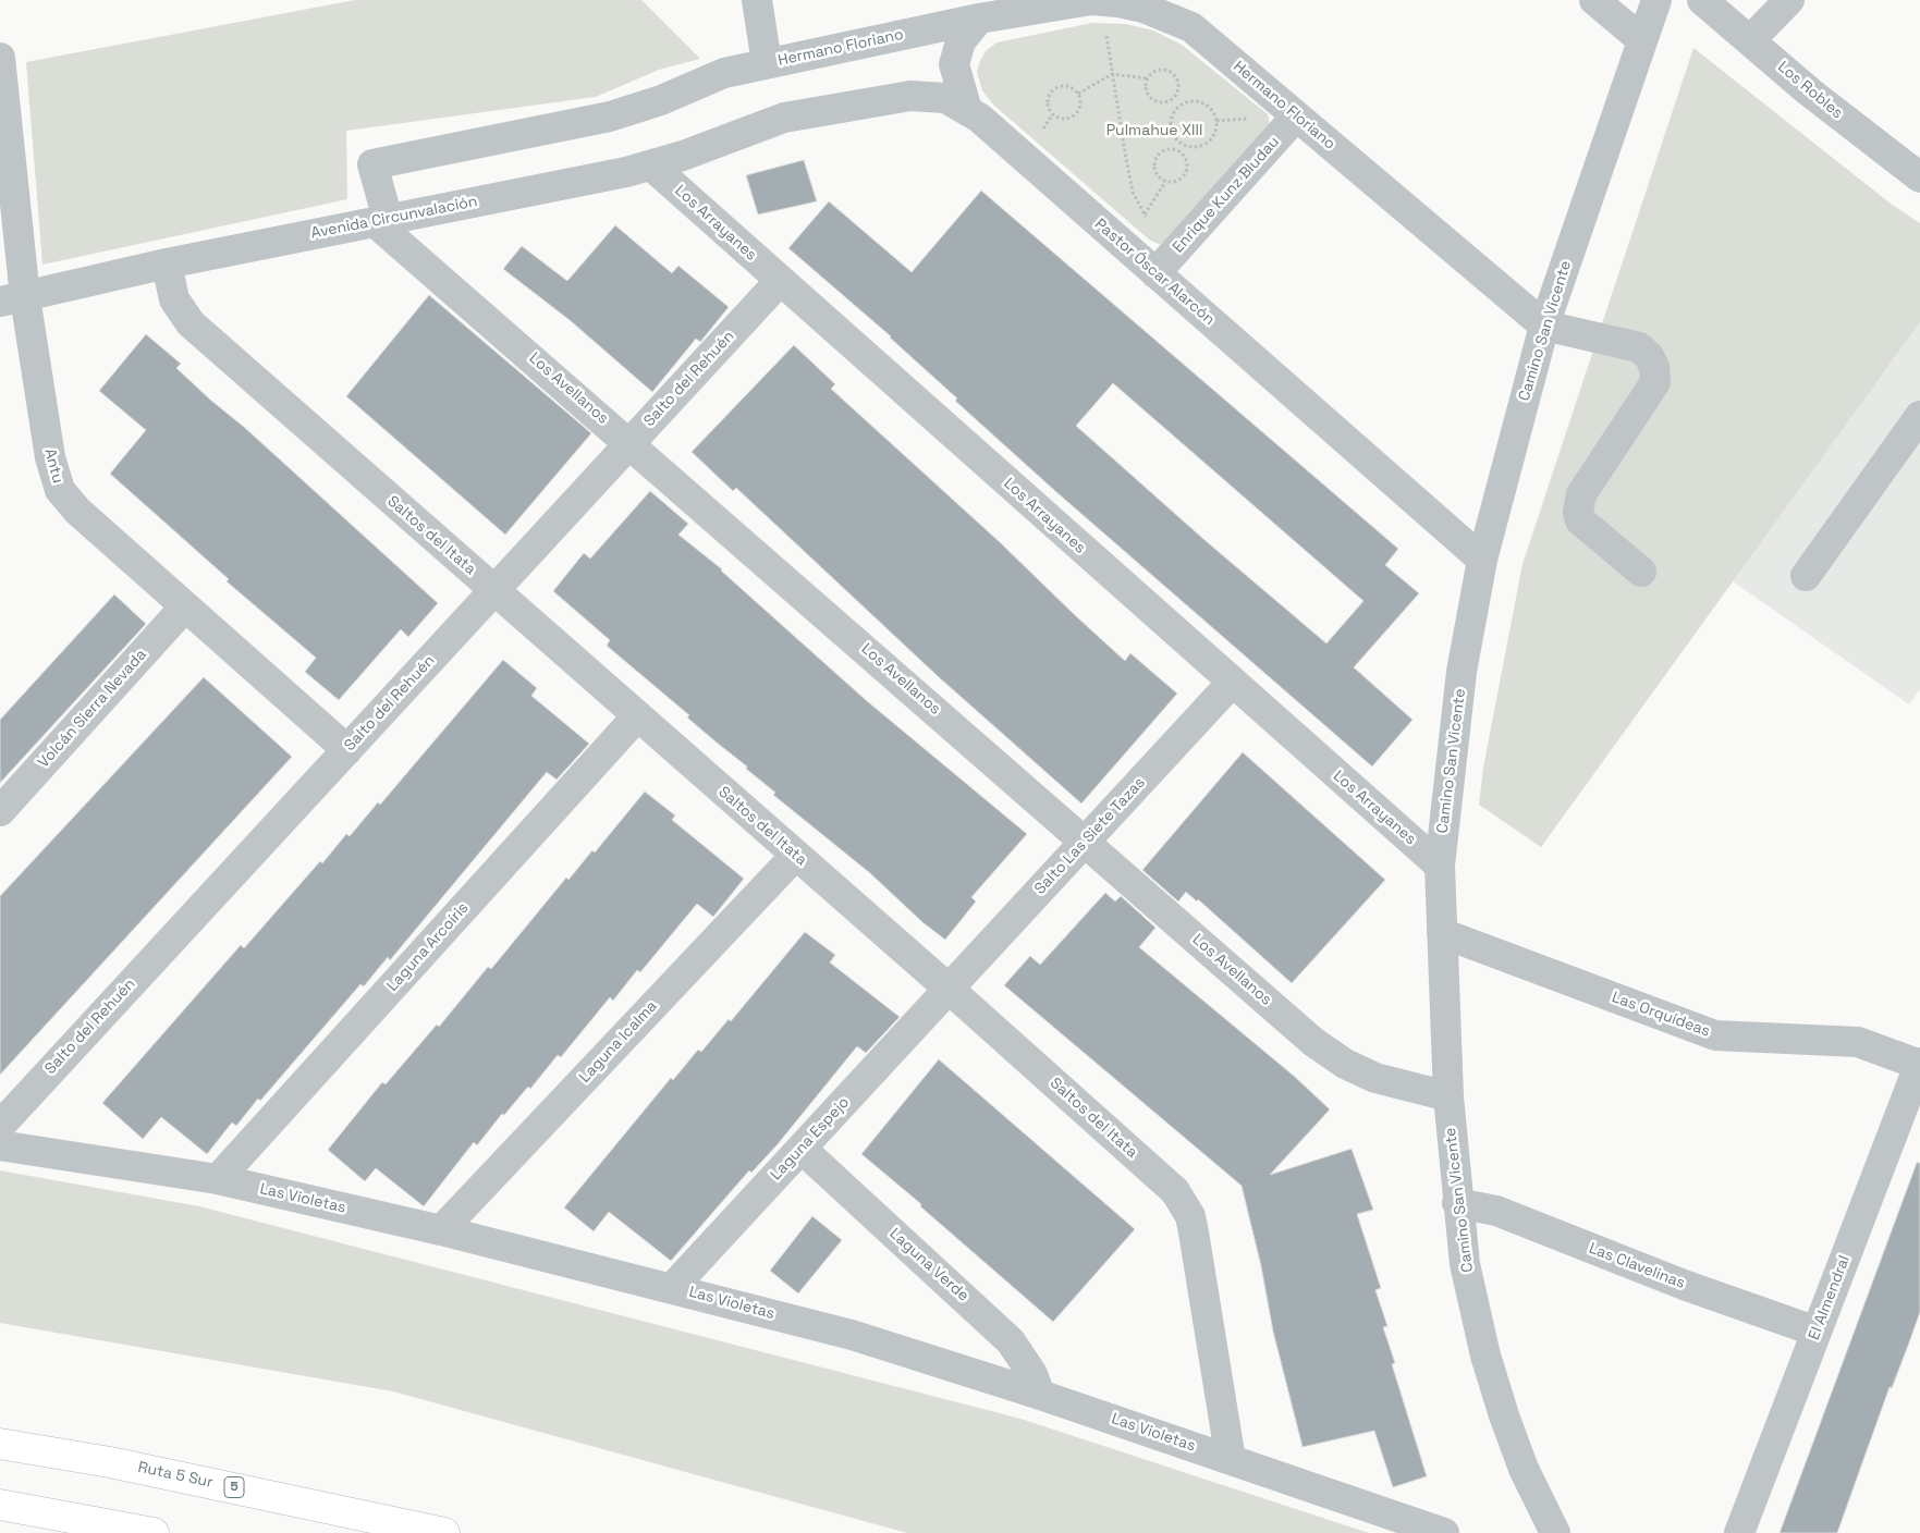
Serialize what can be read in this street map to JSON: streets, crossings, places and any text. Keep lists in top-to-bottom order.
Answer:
{
  "streets": {
    "highway": ["Ruta 5 Sur", "5"],
    "street": [
      "Hermano Floriano",
      "Los Robles",
      "Enrique Kunz Bludau",
      "Avenida Circunvalación",
      "Los Arrayanes",
      "Pastor Óscar Alarcón",
      "Camino San Vicente",
      "Salto del Rehuén",
      "Los Avellanos",
      "Antu",
      "Saltos del Itata",
      "Volcán Sierra Nevada",
      "Salto Las Siete Tazas",
      "Laguna Arcoíris",
      "Las Orquídeas",
      "Laguna Icalma",
      "Laguna Espejo",
      "Las Violetas",
      "Laguna Verde",
      "Las Clavelinas",
      "El Almendral"
    ]
  },
  "crossings": [
    ["Hermano Floriano", "Enrique Kunz Bludau"],
    ["Hermano Floriano", "Avenida Circunvalación"],
    ["Hermano Floriano", "Camino San Vicente"],
    ["Hermano Floriano", "Los Avellanos"],
    ["Enrique Kunz Bludau", "Pastor Óscar Alarcón"],
    ["Avenida Circunvalación", "Los Arrayanes"],
    ["Avenida Circunvalación", "Pastor Óscar Alarcón"],
    ["Avenida Circunvalación", "Los Avellanos"],
    ["Avenida Circunvalación", "Antu"],
    ["Avenida Circunvalación", "Saltos del Itata"],
    ["Los Arrayanes", "Camino San Vicente"],
    ["Los Arrayanes", "Salto del Rehuén"],
    ["Los Arrayanes", "Salto Las Siete Tazas"],
    ["Pastor Óscar Alarcón", "Camino San Vicente"],
    ["Camino San Vicente", "Los Avellanos"],
    ["Camino San Vicente", "Las Orquídeas"],
    ["Camino San Vicente", "Las Clavelinas"],
    ["Salto del Rehuén", "Los Avellanos"],
    ["Salto del Rehuén", "Antu"],
    ["Salto del Rehuén", "Saltos del Itata"],
    ["Los Avellanos", "Salto Las Siete Tazas"],
    ["Antu", "Volcán Sierra Nevada"],
    ["Saltos del Itata", "Salto Las Siete Tazas"],
    ["Saltos del Itata", "Laguna Arcoíris"],
    ["Saltos del Itata", "Laguna Icalma"],
    ["Saltos del Itata", "Laguna Espejo"],
    ["Saltos del Itata", "Las Violetas"],
    ["Salto Las Siete Tazas", "Laguna Espejo"],
    ["Laguna Arcoíris", "Las Violetas"],
    ["Las Orquídeas", "El Almendral"],
    ["Laguna Icalma", "Las Violetas"],
    ["Laguna Espejo", "Las Violetas"],
    ["Laguna Espejo", "Laguna Verde"],
    ["Las Violetas", "Laguna Verde"],
    ["Las Clavelinas", "El Almendral"]
  ],
  "parks": ["Pulmahue XIII"]
}
